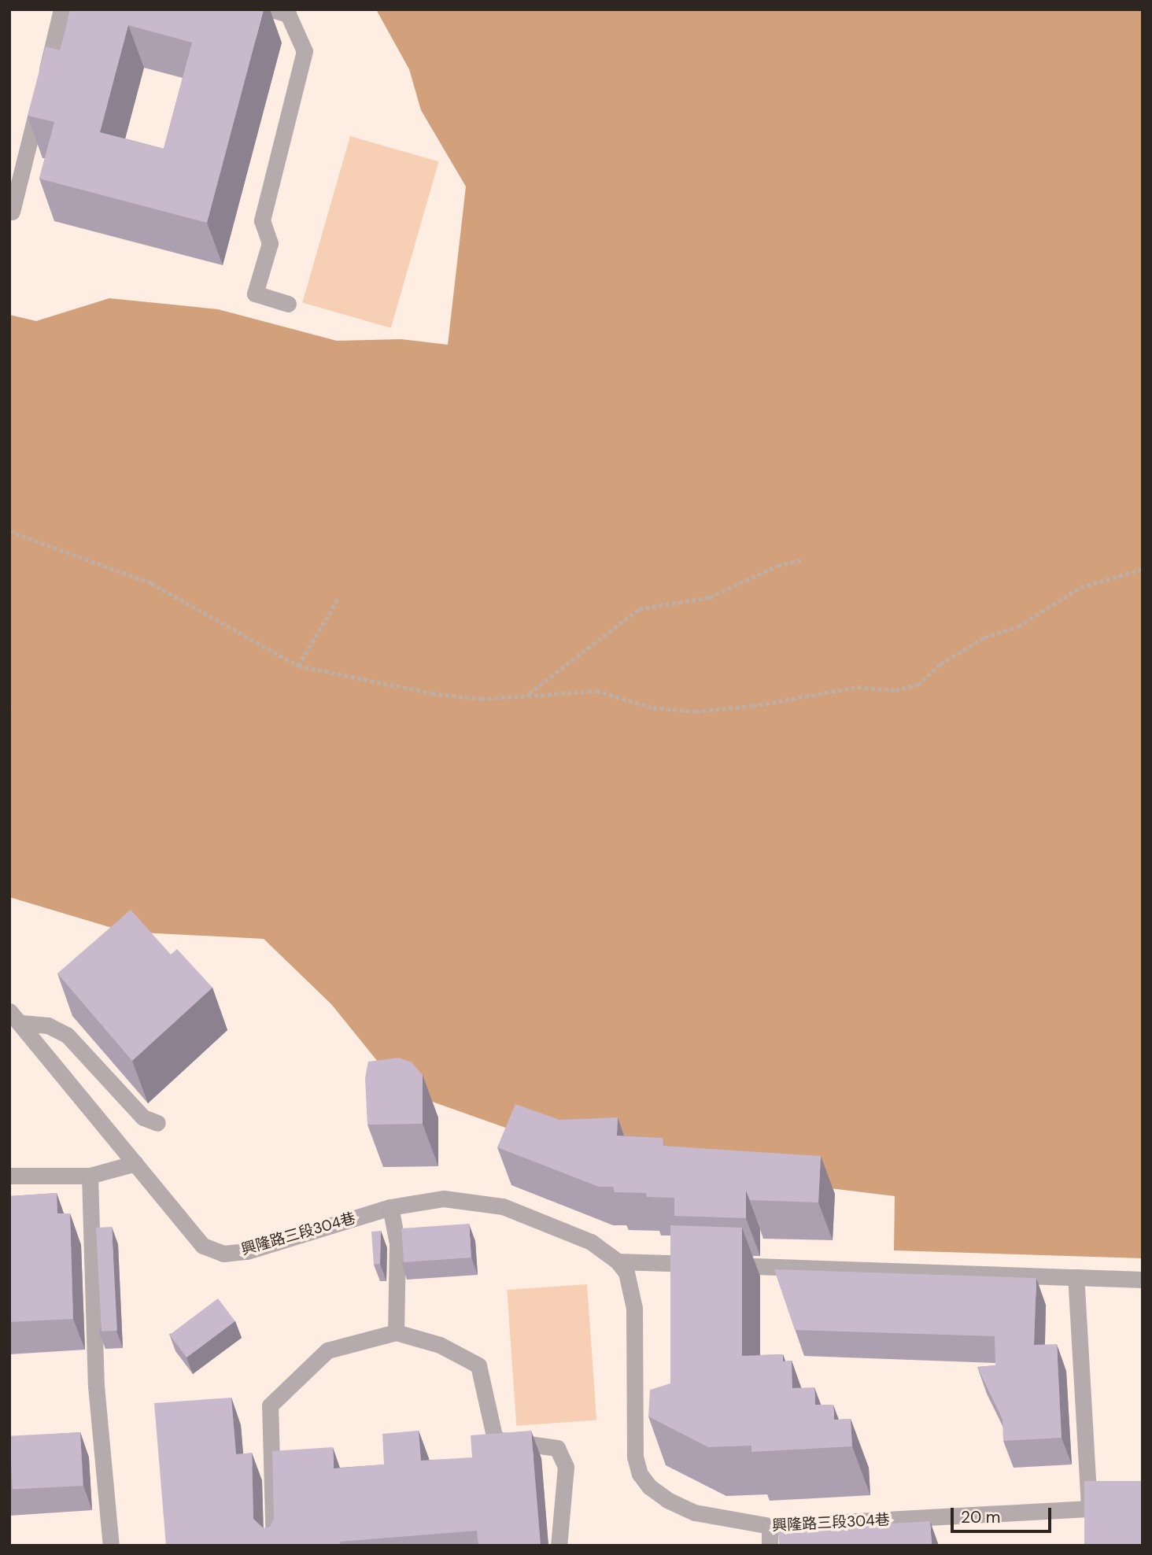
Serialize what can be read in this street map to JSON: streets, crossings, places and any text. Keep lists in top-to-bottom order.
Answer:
{
  "streets": {
    "street": ["興隆路三段304巷"]
  },
  "scale_bar": "20 m"
}
